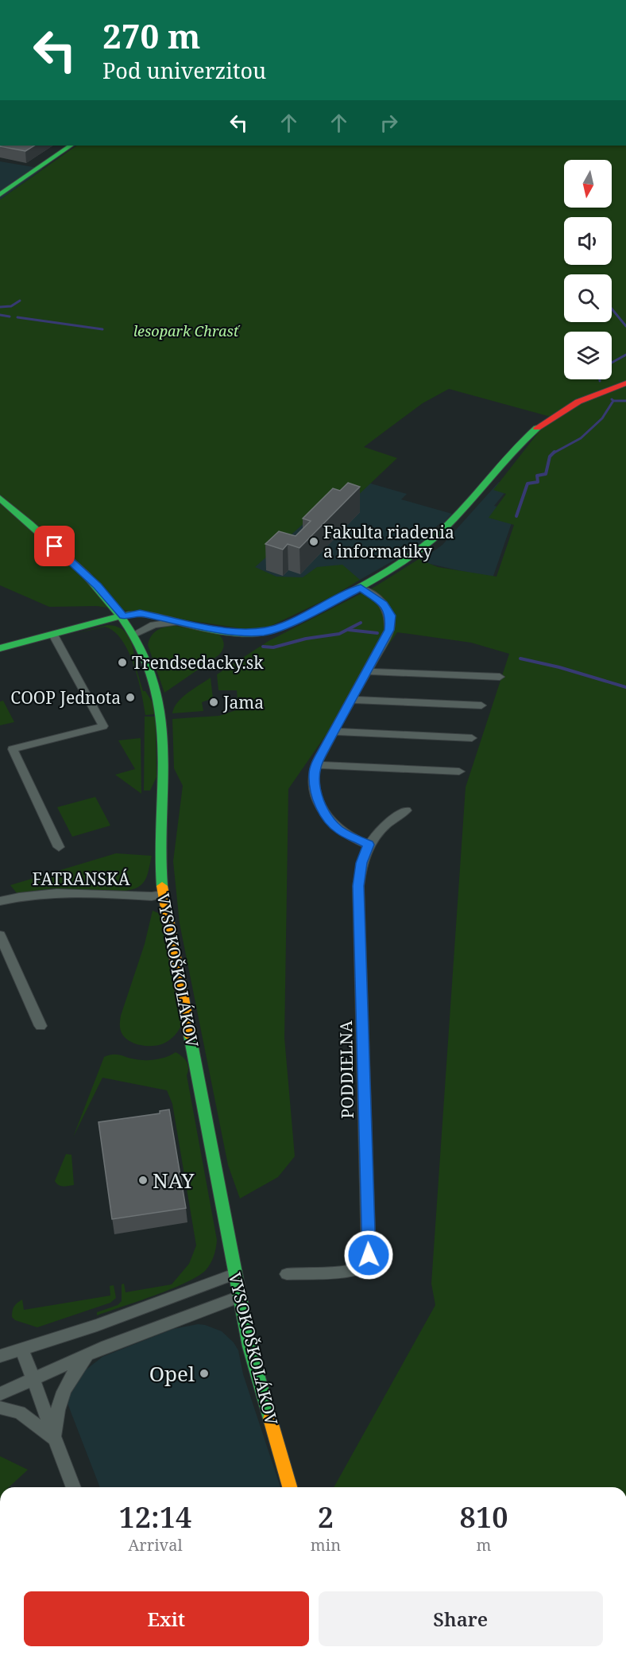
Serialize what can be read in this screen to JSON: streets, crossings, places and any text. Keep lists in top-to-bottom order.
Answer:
{
  "streets": {
    "street": ["FATRANSKÁ", "VYSOKOŠKOLÁKOV", "PODDIELNA"]
  },
  "crossings": [
    ["FATRANSKÁ", "VYSOKOŠKOLÁKOV"]
  ],
  "parks": ["lesopark Chrasť"],
  "places": [
    "Fakulta riadenia a informatiky",
    "Trendsedacky.sk",
    "COOP Jednota",
    "Jama",
    "NAY",
    "Opel"
  ],
  "north": "bottom",
  "page": {
    "turn": ["270 m", "Pod univerzitou"],
    "eta": [
      "12:14",
      "Arrival",
      "2",
      "min",
      "810",
      "m"
    ],
    "buttons": ["Exit", "Share"]
  }
}
